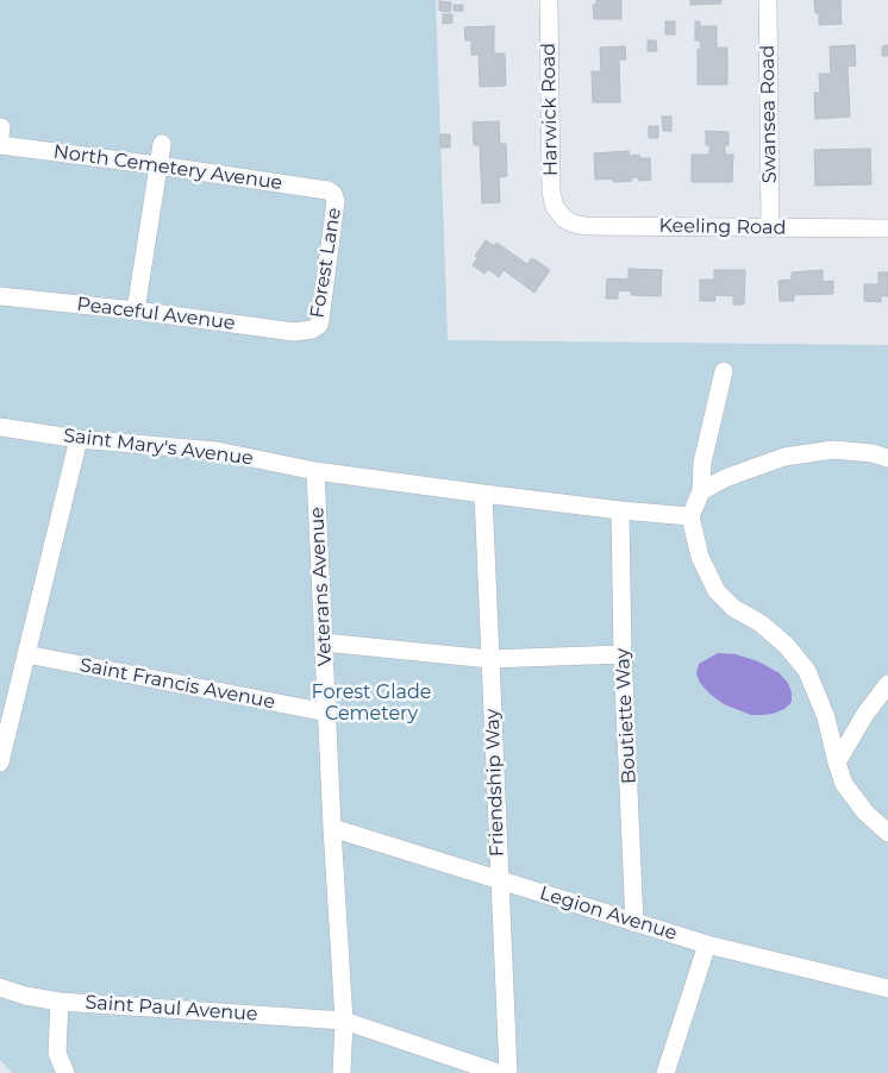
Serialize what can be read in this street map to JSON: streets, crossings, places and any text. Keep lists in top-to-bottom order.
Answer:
{
  "streets": {
    "street": [
      "Harwick Road",
      "Swansea Road",
      "North Cemetery Avenue",
      "Keeling Road",
      "Forest Lane",
      "Peaceful Avenue",
      "Saint Mary's Avenue",
      "Veterans Avenue",
      "Saint Francis Avenue",
      "Boutiette Way",
      "Friendship Way",
      "Legion Avenue",
      "Saint Paul Avenue"
    ]
  },
  "crossings": [
    ["Harwick Road", "Keeling Road"],
    ["Swansea Road", "Keeling Road"],
    ["North Cemetery Avenue", "Forest Lane"],
    ["Forest Lane", "Peaceful Avenue"],
    ["Saint Mary's Avenue", "Veterans Avenue"],
    ["Veterans Avenue", "Saint Francis Avenue"],
    ["Veterans Avenue", "Legion Avenue"],
    ["Veterans Avenue", "Saint Paul Avenue"],
    ["Boutiette Way", "Legion Avenue"],
    ["Friendship Way", "Legion Avenue"]
  ],
  "parks": ["Forest Glade Cemetery"]
}
